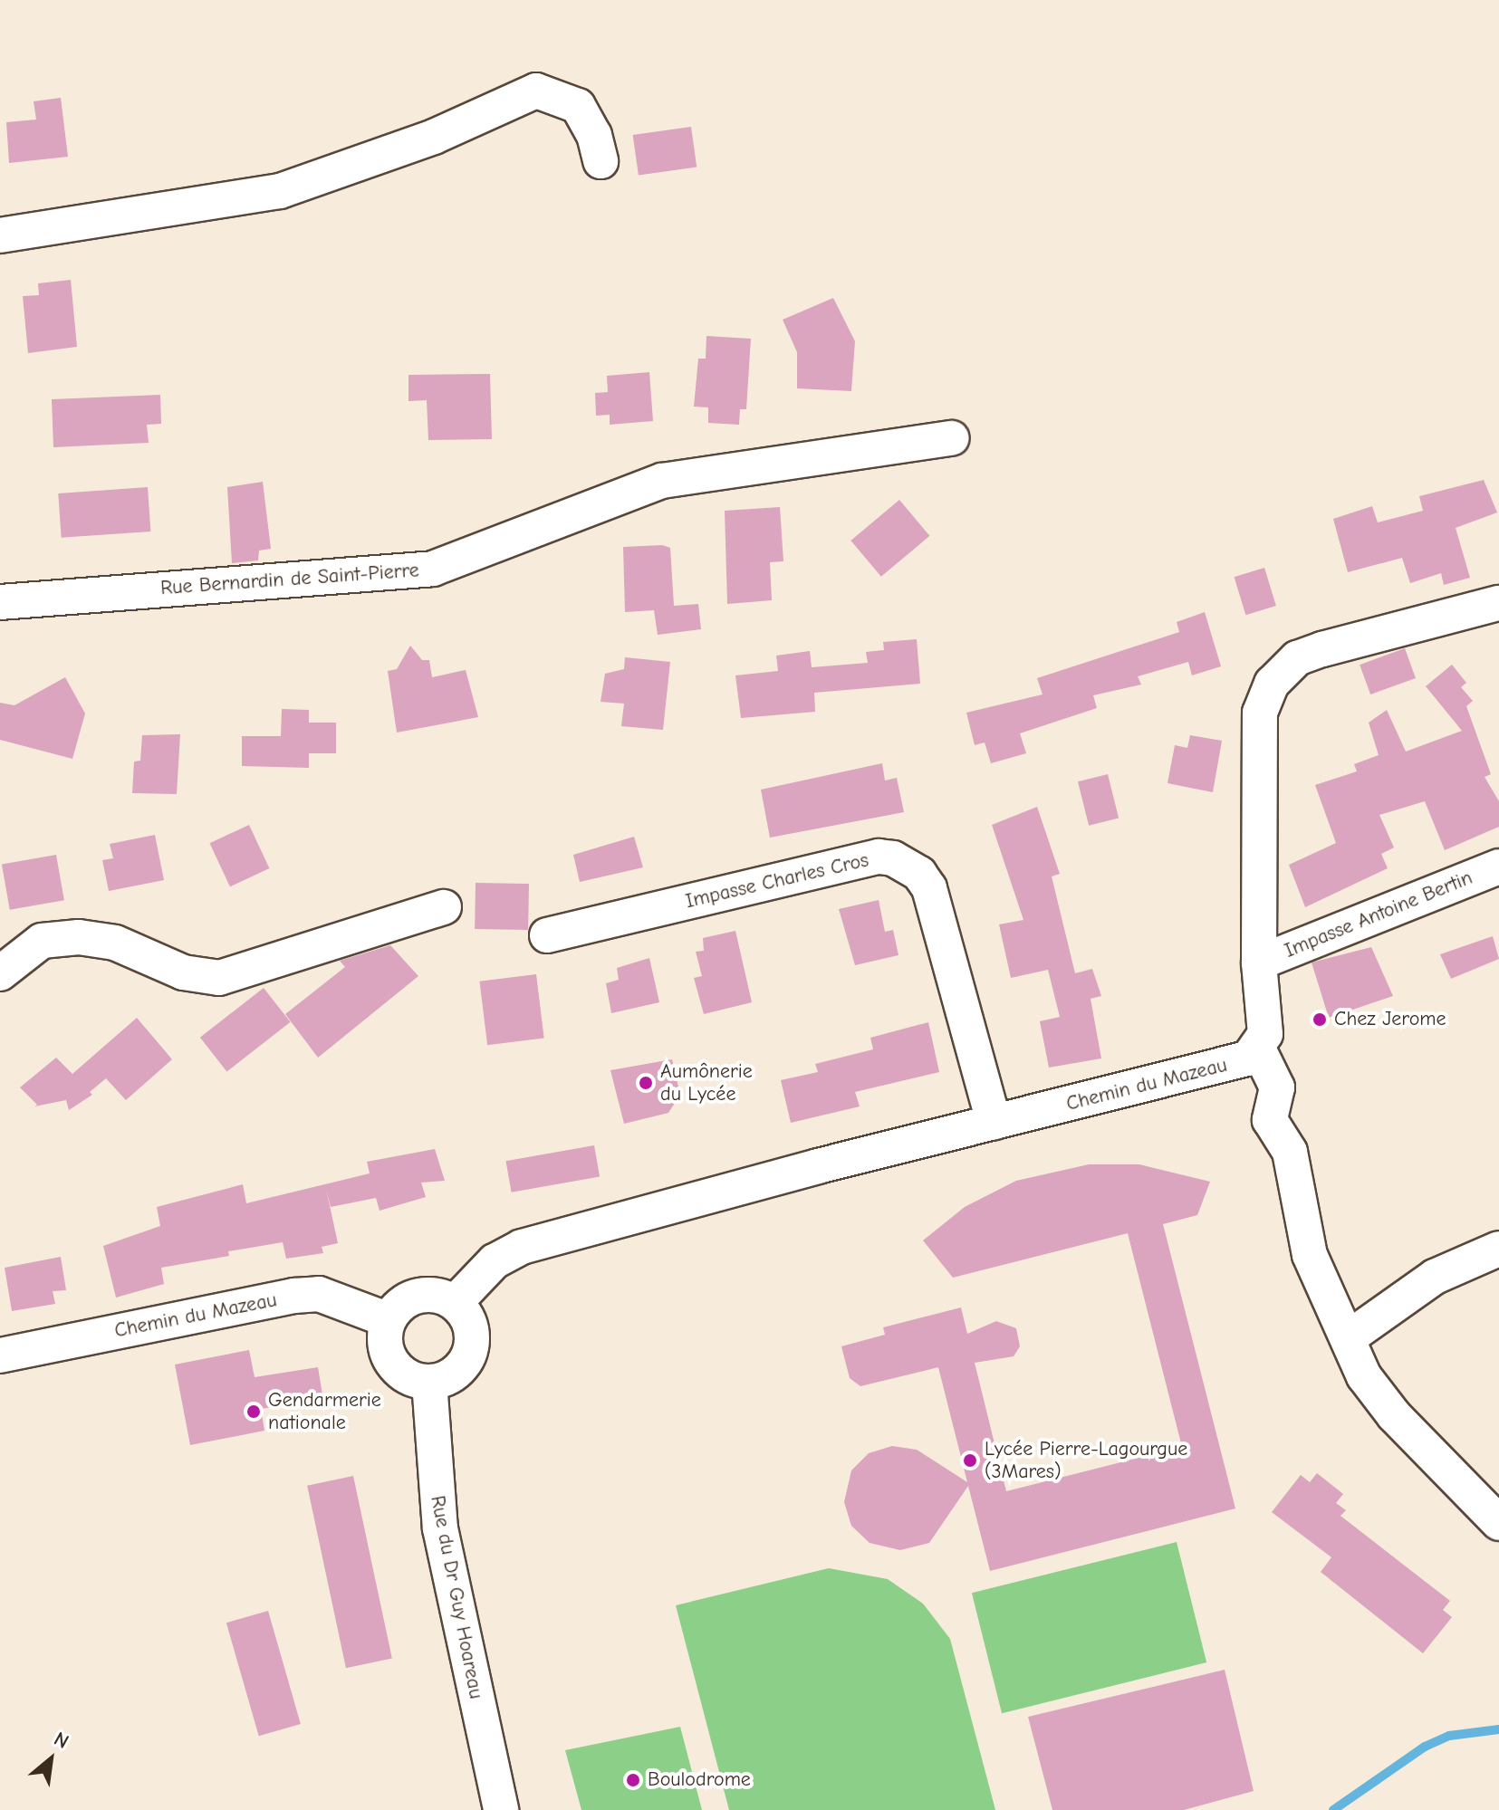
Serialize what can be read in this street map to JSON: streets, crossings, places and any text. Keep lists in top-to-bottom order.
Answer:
{
  "streets": {
    "street": [
      "Rue Bernardin de Saint-Pierre",
      "Impasse Charles Cros",
      "Impasse Antoine Bertin",
      "Chemin du Mazeau",
      "Rue du Dr Guy Hoareau"
    ]
  },
  "crossings": [
    ["Impasse Charles Cros", "Chemin du Mazeau"],
    ["Chemin du Mazeau", "Rue du Dr Guy Hoareau"]
  ],
  "places": [
    "Chez Jerome",
    "Aumônerie du Lycée",
    "Gendarmerie nationale",
    "Lycée Pierre-Lagourgue (3Mares)",
    "Boulodrome"
  ],
  "north": "top right"
}
